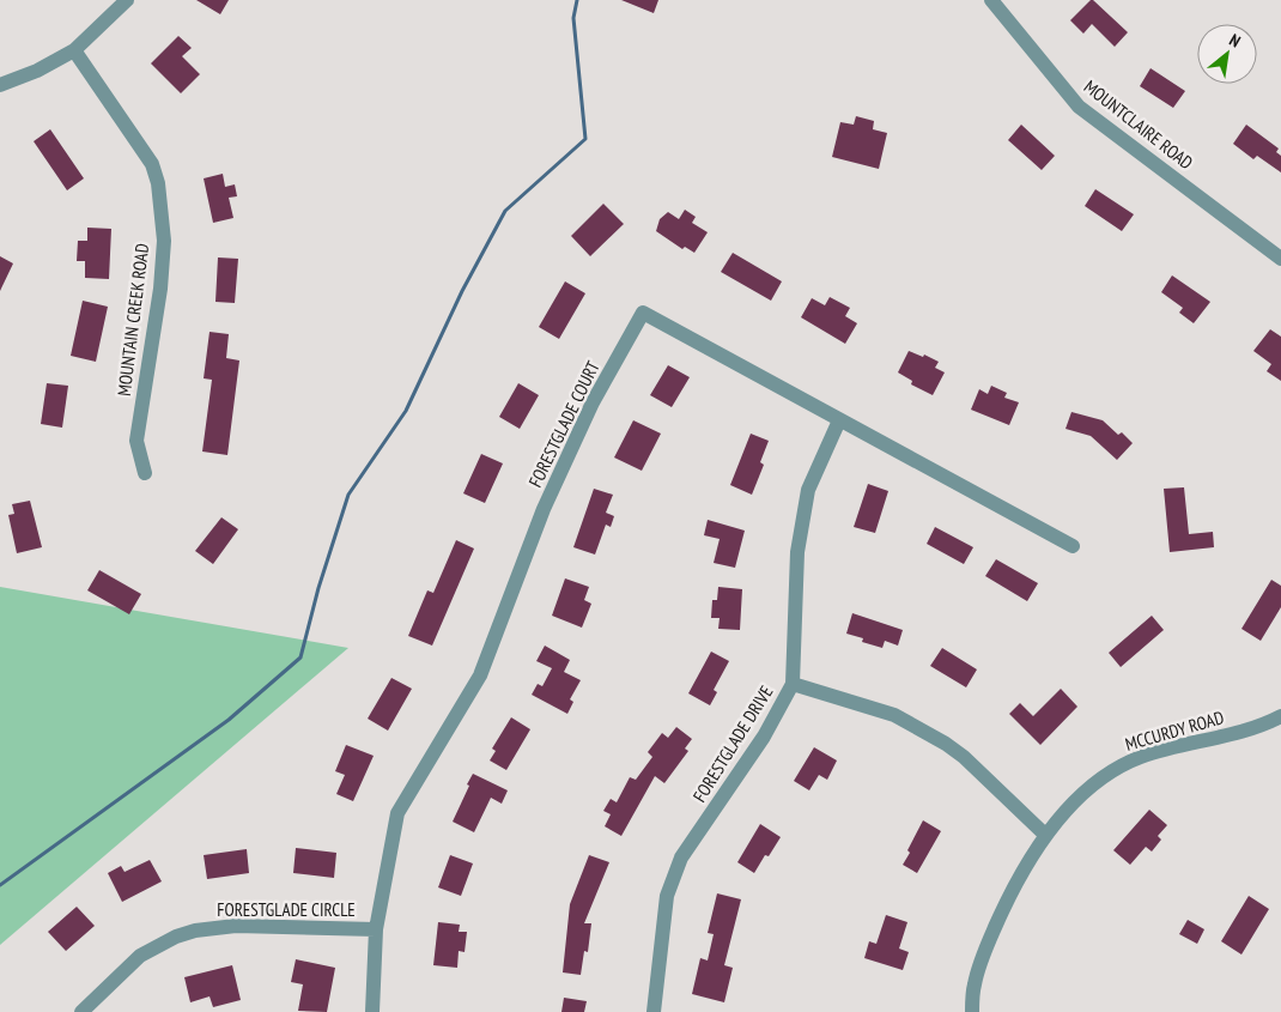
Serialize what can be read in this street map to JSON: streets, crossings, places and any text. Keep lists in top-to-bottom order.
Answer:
{
  "streets": {
    "street": [
      "MOUNTCLAIRE ROAD",
      "MOUNTAIN CREEK ROAD",
      "FORESTGLADE COURT",
      "MCCURDY ROAD",
      "FORESTGLADE DRIVE",
      "FORESTGLADE CIRCLE"
    ]
  },
  "crossings": [
    ["FORESTGLADE COURT", "FORESTGLADE DRIVE"],
    ["FORESTGLADE COURT", "FORESTGLADE CIRCLE"]
  ],
  "north": "top right"
}
